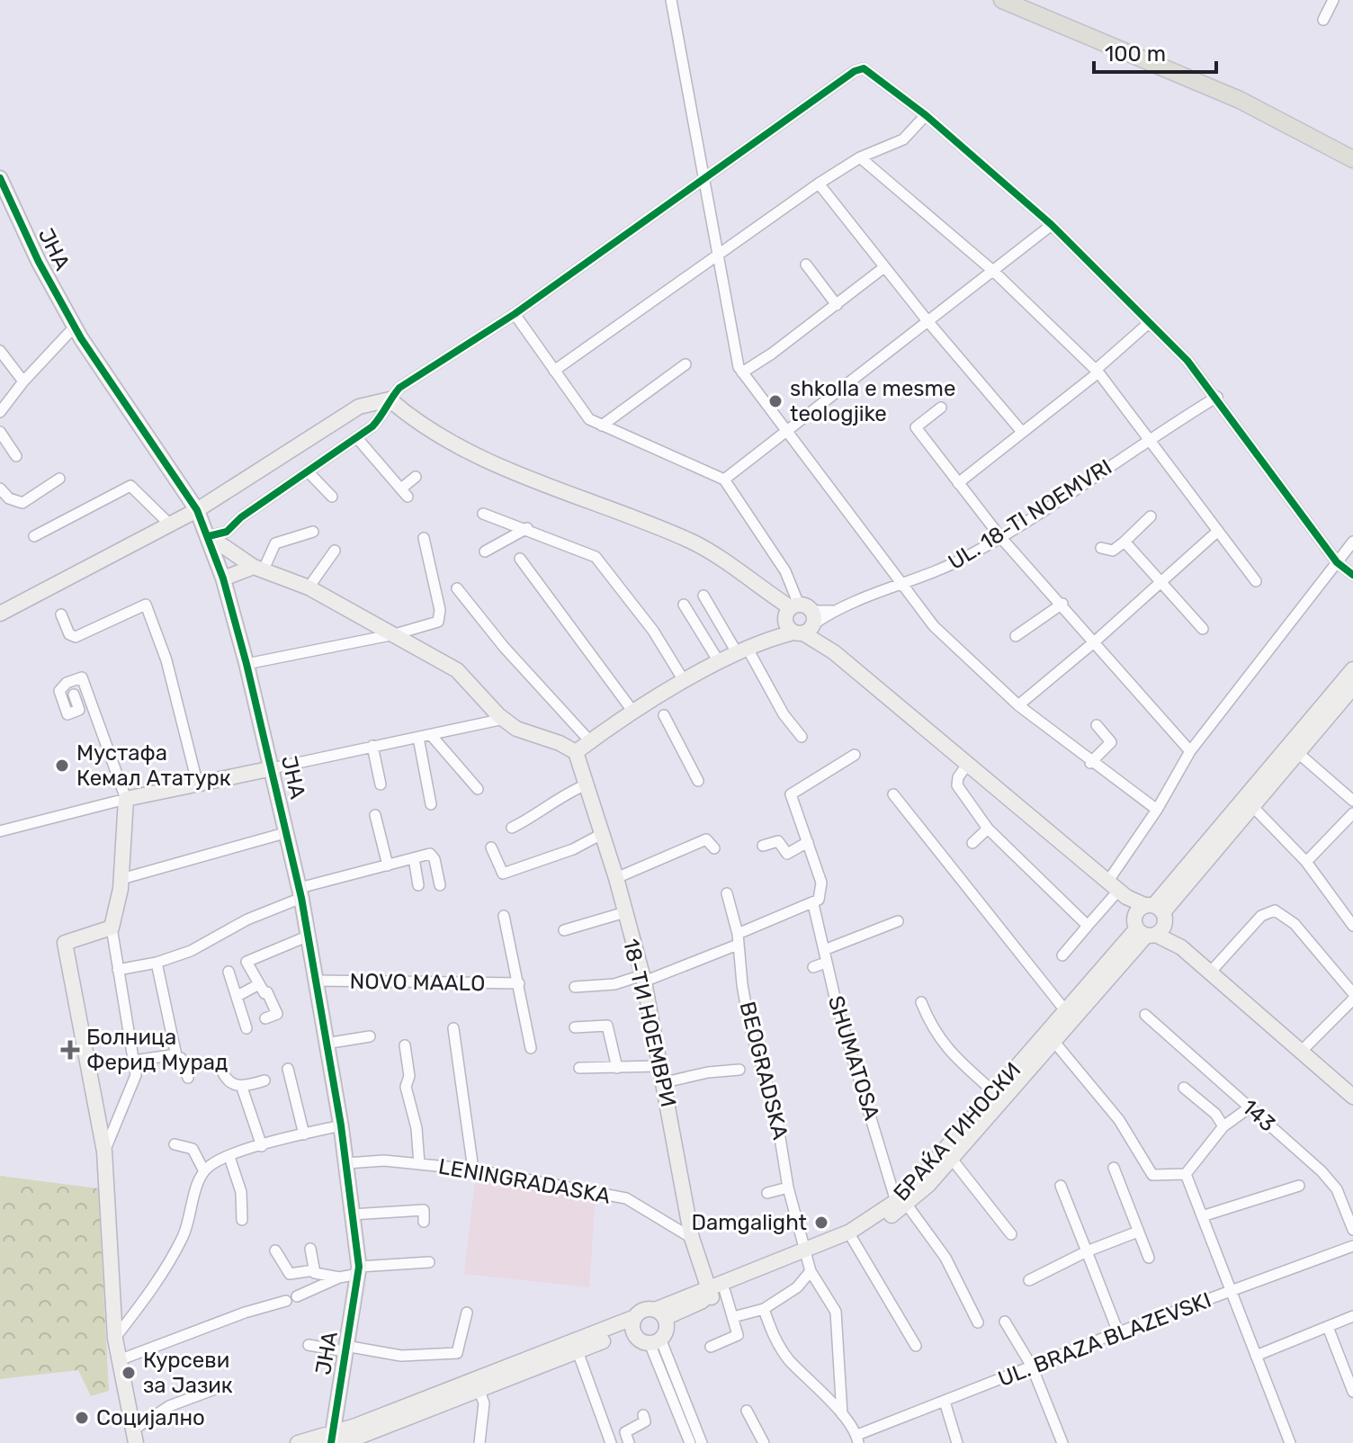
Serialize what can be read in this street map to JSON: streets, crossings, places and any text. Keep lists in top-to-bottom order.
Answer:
{
  "streets": {
    "street": [
      "ЈНА",
      "UL. 18-TI NOEMVRI",
      "NOVO MAALO",
      "18-ТИ НОЕМВРИ",
      "SHUMATOSA",
      "BEOGRADSKA",
      "143",
      "БРАЌА ГИНОСКИ",
      "LENINGRADASKA",
      "UL. BRAZA BLAZEVSKI"
    ]
  },
  "crossings": [
    ["ЈНА", "NOVO MAALO"],
    ["ЈНА", "БРАЌА ГИНОСКИ"],
    ["ЈНА", "LENINGRADASKA"],
    ["18-ТИ НОЕМВРИ", "БРАЌА ГИНОСКИ"],
    ["18-ТИ НОЕМВРИ", "LENINGRADASKA"],
    ["SHUMATOSA", "БРАЌА ГИНОСКИ"],
    ["BEOGRADSKA", "БРАЌА ГИНОСКИ"]
  ],
  "places": {
    "other": [
      "shkolla e mesme teologjike",
      "Мустафа Кемал Ататурк",
      "Damgalight",
      "Курсеви за Јазик",
      "Социјално"
    ],
    "health": ["Болница Ферид Мурад"]
  },
  "scale_bar": "100 m"
}
